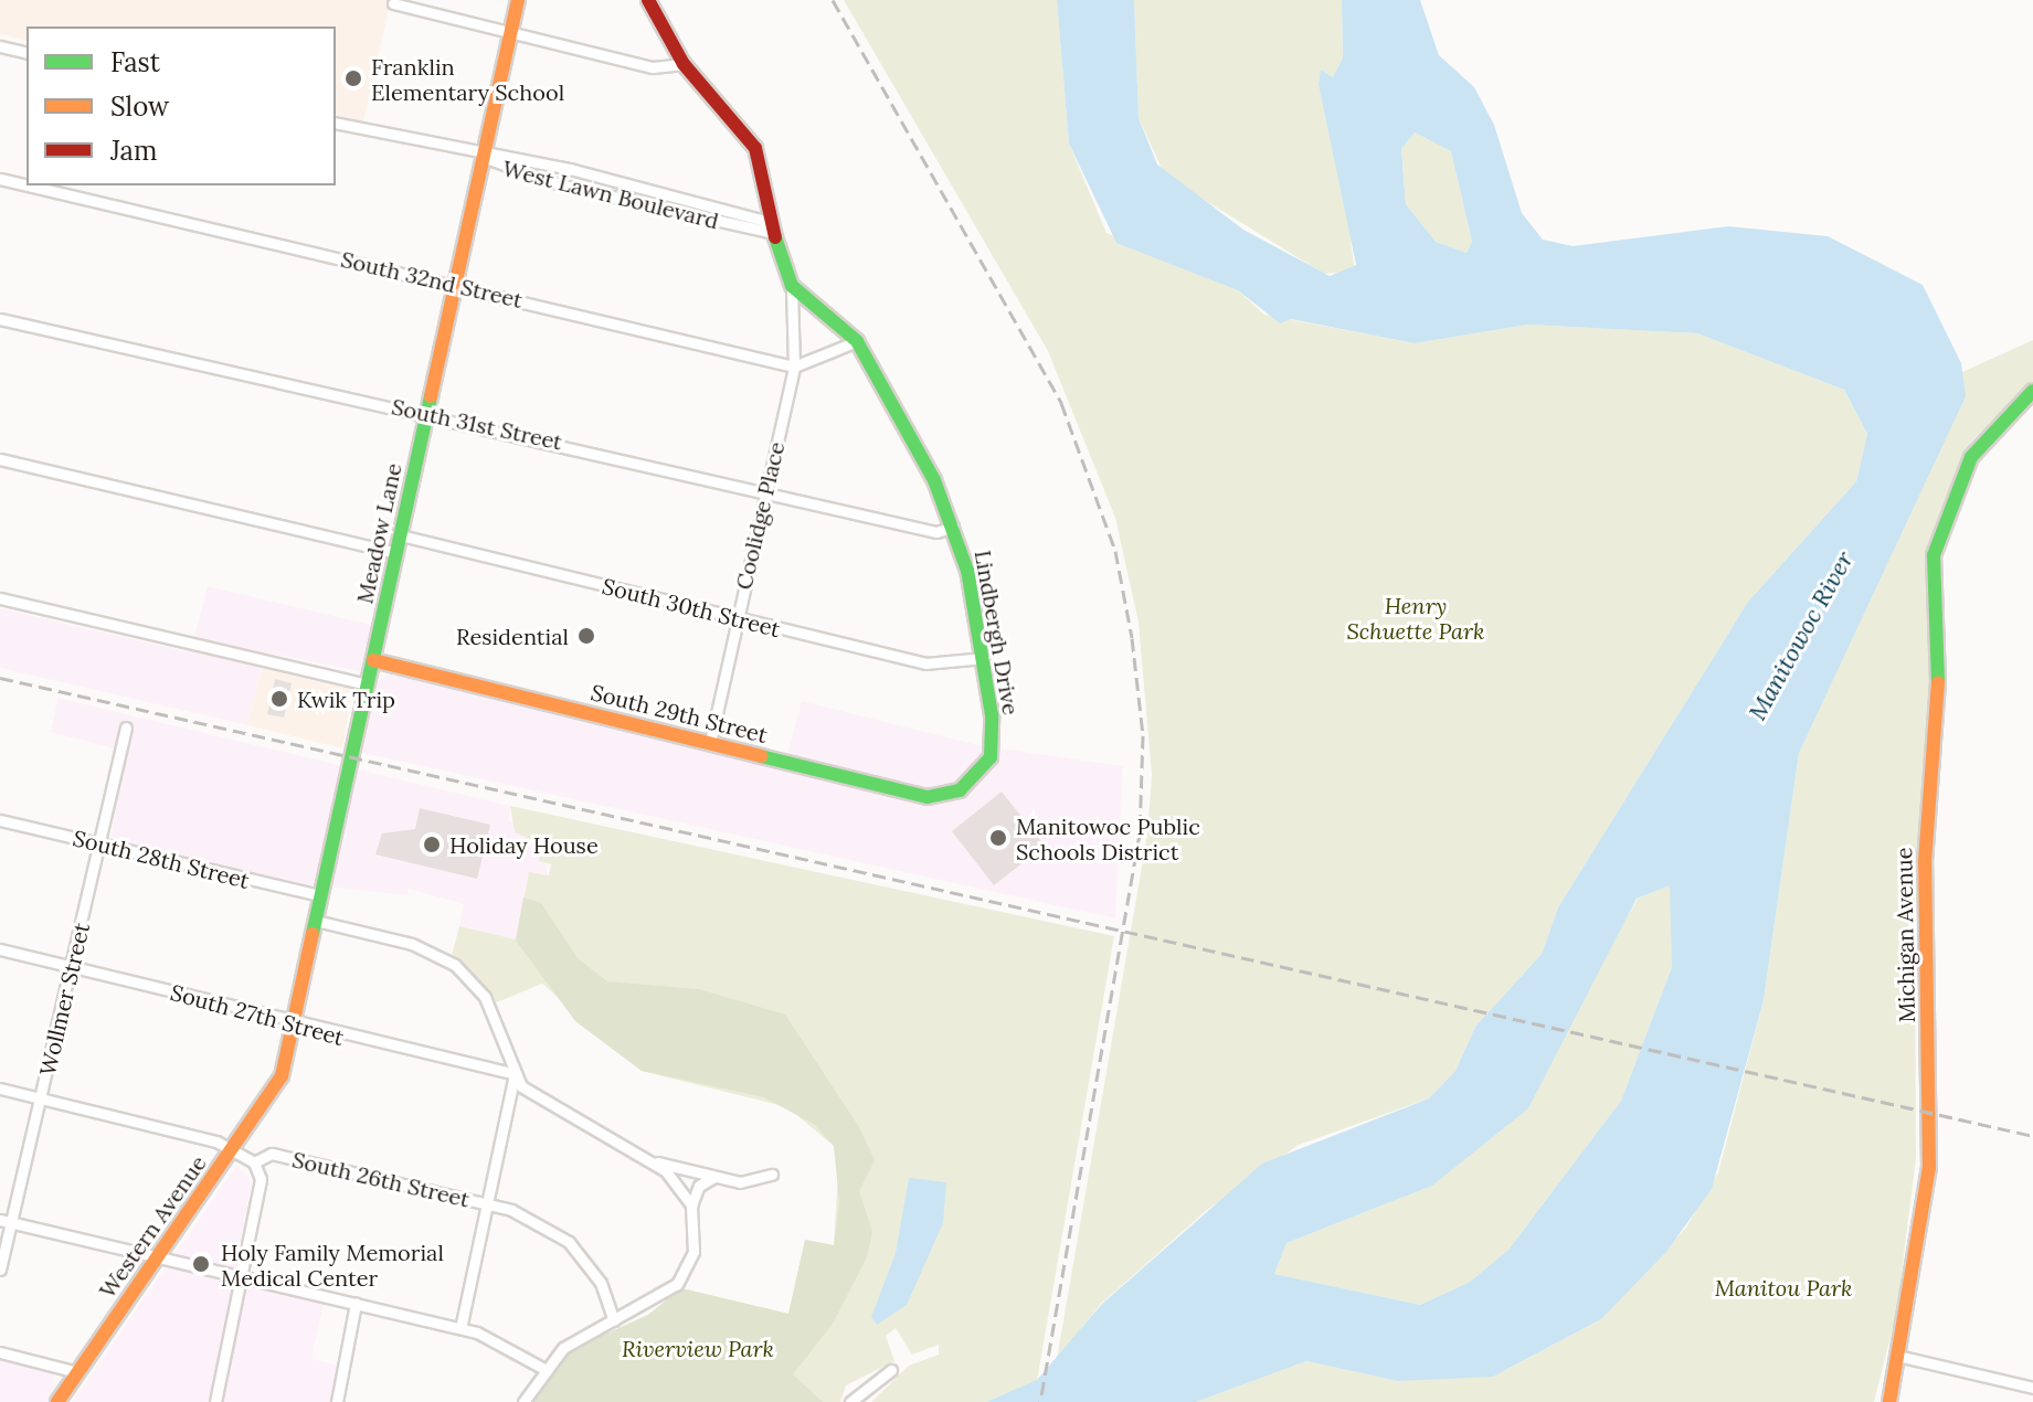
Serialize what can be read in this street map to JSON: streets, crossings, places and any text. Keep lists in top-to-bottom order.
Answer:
{
  "streets": {
    "street": [
      "West Lawn Boulevard",
      "South 32nd Street",
      "South 31st Street",
      "Coolidge Place",
      "Meadow Lane",
      "South 30th Street",
      "Lindbergh Drive",
      "South 29th Street",
      "South 28th Street",
      "Michigan Avenue",
      "Wollmer Street",
      "South 27th Street",
      "South 26th Street",
      "Western Avenue"
    ]
  },
  "crossings": [
    ["West Lawn Boulevard", "Meadow Lane"],
    ["South 32nd Street", "Coolidge Place"],
    ["South 32nd Street", "Meadow Lane"],
    ["South 31st Street", "Coolidge Place"],
    ["South 31st Street", "Meadow Lane"],
    ["South 31st Street", "Lindbergh Drive"],
    ["Coolidge Place", "South 30th Street"],
    ["Coolidge Place", "Lindbergh Drive"],
    ["Coolidge Place", "South 29th Street"],
    ["Meadow Lane", "South 30th Street"],
    ["Meadow Lane", "South 29th Street"],
    ["Meadow Lane", "South 28th Street"],
    ["Meadow Lane", "South 27th Street"],
    ["Meadow Lane", "Western Avenue"],
    ["South 30th Street", "Lindbergh Drive"],
    ["Lindbergh Drive", "South 29th Street"],
    ["South 28th Street", "Wollmer Street"],
    ["Wollmer Street", "South 27th Street"]
  ],
  "water": ["Manitowoc River"],
  "parks": ["Henry Schuette Park", "Manitou Park", "Riverview Park"],
  "places": [
    "Franklin Elementary School",
    "Residential",
    "Kwik Trip",
    "Manitowoc Public Schools District",
    "Holiday House",
    "Holy Family Memorial Medical Center"
  ],
  "legend": ["Fast", "Slow", "Jam"]
}
